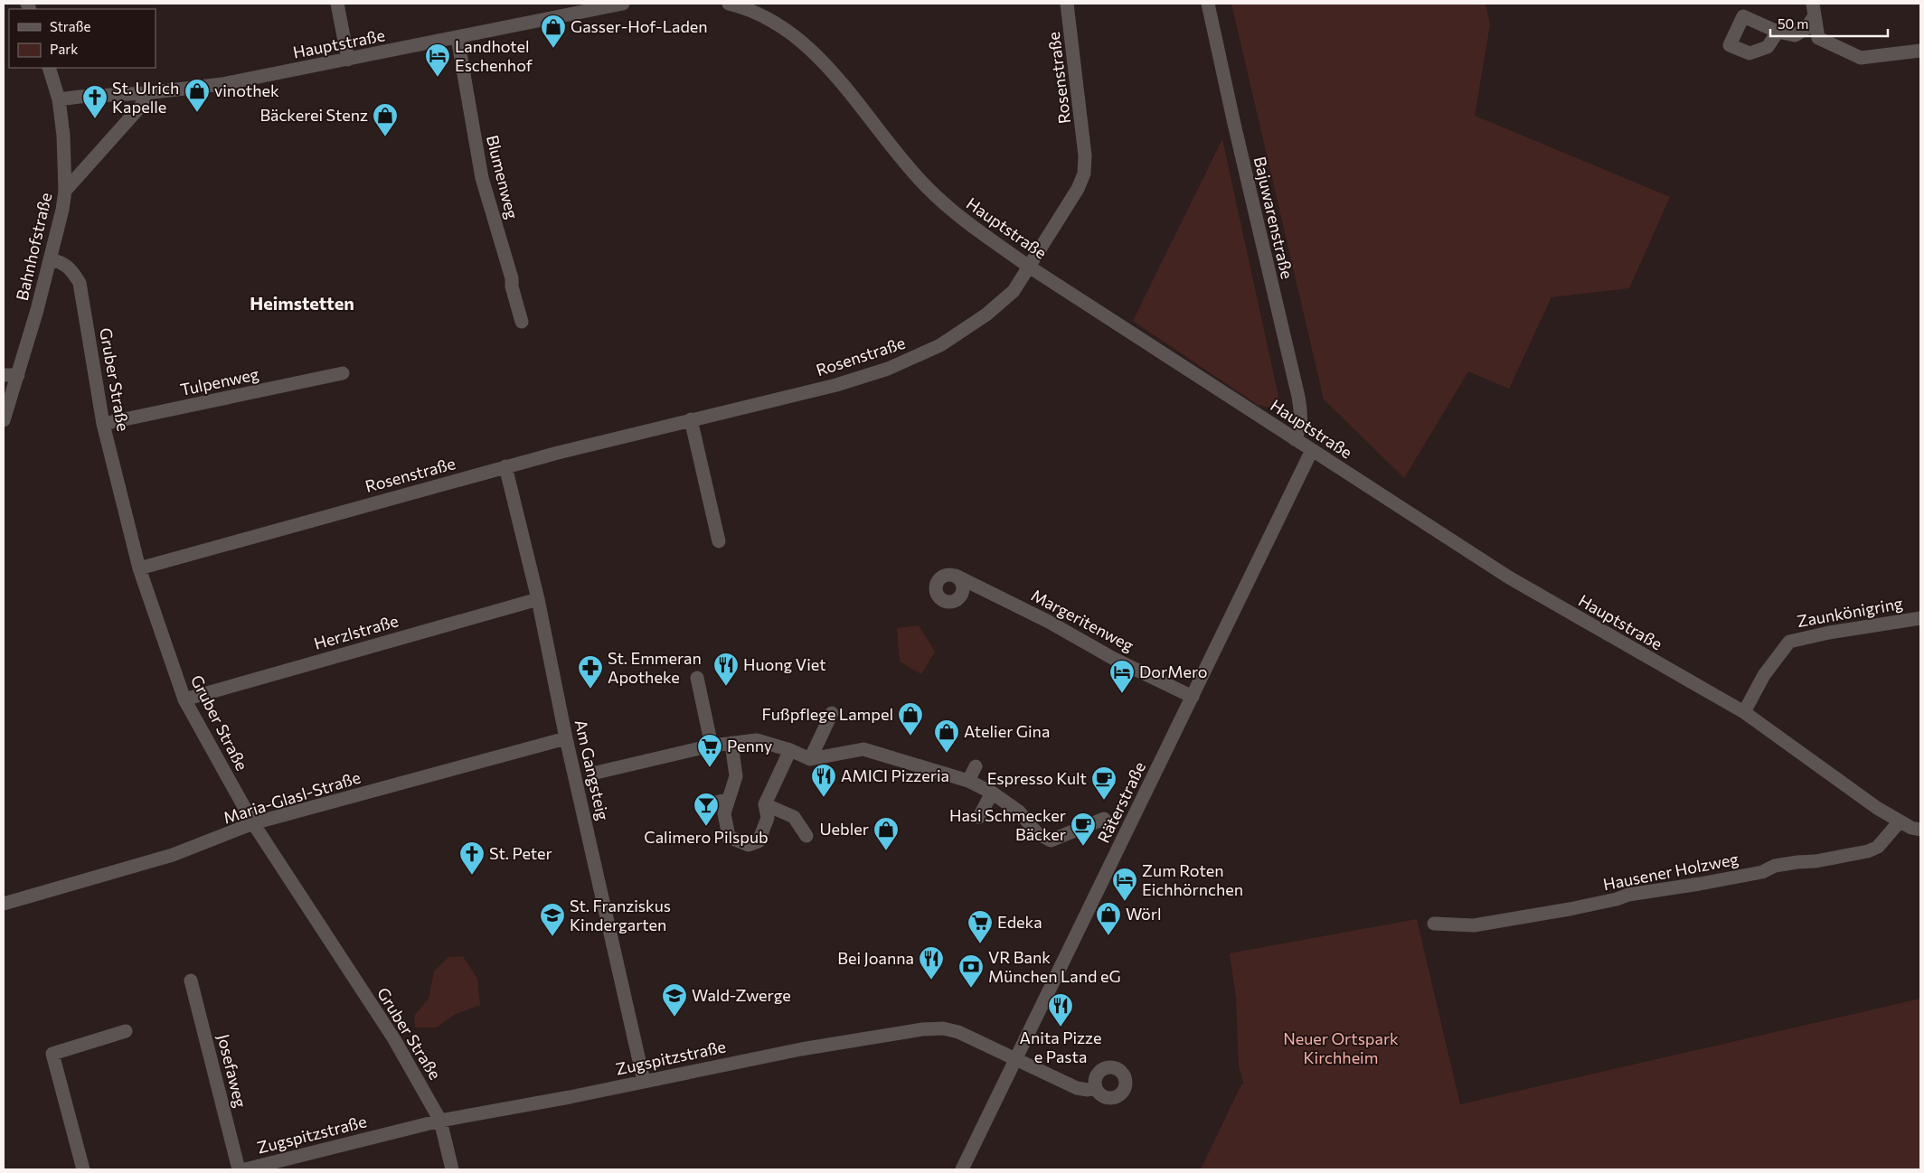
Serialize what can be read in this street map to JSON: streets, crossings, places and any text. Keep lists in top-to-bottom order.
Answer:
{
  "streets": {
    "street": [
      "Hauptstraße",
      "Rosenstraße",
      "Blumenweg",
      "Bajuwarenstraße",
      "Bahnhofstraße",
      "Gruber Straße",
      "Tulpenweg",
      "Zaunkönigring",
      "Margeritenweg",
      "Herzlstraße",
      "Am Gangsteig",
      "Maria-Glasl-Straße",
      "Räterstraße",
      "Hausener Holzweg",
      "Zugspitzstraße",
      "Josefaweg"
    ]
  },
  "crossings": [
    ["Hauptstraße", "Rosenstraße"],
    ["Hauptstraße", "Blumenweg"],
    ["Hauptstraße", "Bajuwarenstraße"],
    ["Hauptstraße", "Bahnhofstraße"],
    ["Hauptstraße", "Zaunkönigring"],
    ["Hauptstraße", "Räterstraße"],
    ["Hauptstraße", "Hausener Holzweg"],
    ["Rosenstraße", "Gruber Straße"],
    ["Rosenstraße", "Am Gangsteig"],
    ["Bahnhofstraße", "Gruber Straße"],
    ["Gruber Straße", "Tulpenweg"],
    ["Gruber Straße", "Herzlstraße"],
    ["Gruber Straße", "Maria-Glasl-Straße"],
    ["Gruber Straße", "Zugspitzstraße"],
    ["Margeritenweg", "Räterstraße"],
    ["Herzlstraße", "Am Gangsteig"],
    ["Am Gangsteig", "Maria-Glasl-Straße"],
    ["Am Gangsteig", "Zugspitzstraße"],
    ["Räterstraße", "Zugspitzstraße"]
  ],
  "districts": ["Heimstetten"],
  "parks": ["Neuer Ortspark Kirchheim"],
  "places": {
    "shop": [
      "Gasser-Hof-Laden",
      "vinothek",
      "Bäckerei Stenz",
      "Fußpflege Lampel",
      "Atelier Gina",
      "Uebler",
      "Wörl"
    ],
    "hotel": ["Landhotel Eschenhof", "DorMero", "Zum Roten Eichhörnchen"],
    "church": ["St. Ulrich Kapelle", "St. Peter"],
    "restaurant": [
      "Huong Viet",
      "AMICI Pizzeria",
      "Bei Joanna",
      "Anita Pizze e Pasta"
    ],
    "pharmacy": ["St. Emmeran Apotheke"],
    "supermarket": ["Penny", "Edeka"],
    "cafe": ["Espresso Kult", "Hasi Schmecker Bäcker"],
    "bar": ["Calimero Pilspub"],
    "school or university": ["St. Franziskus Kindergarten", "Wald-Zwerge"],
    "bank": ["VR Bank München Land eG"]
  },
  "legend": ["Straße", "Park"],
  "scale_bar": "50 m"
}
